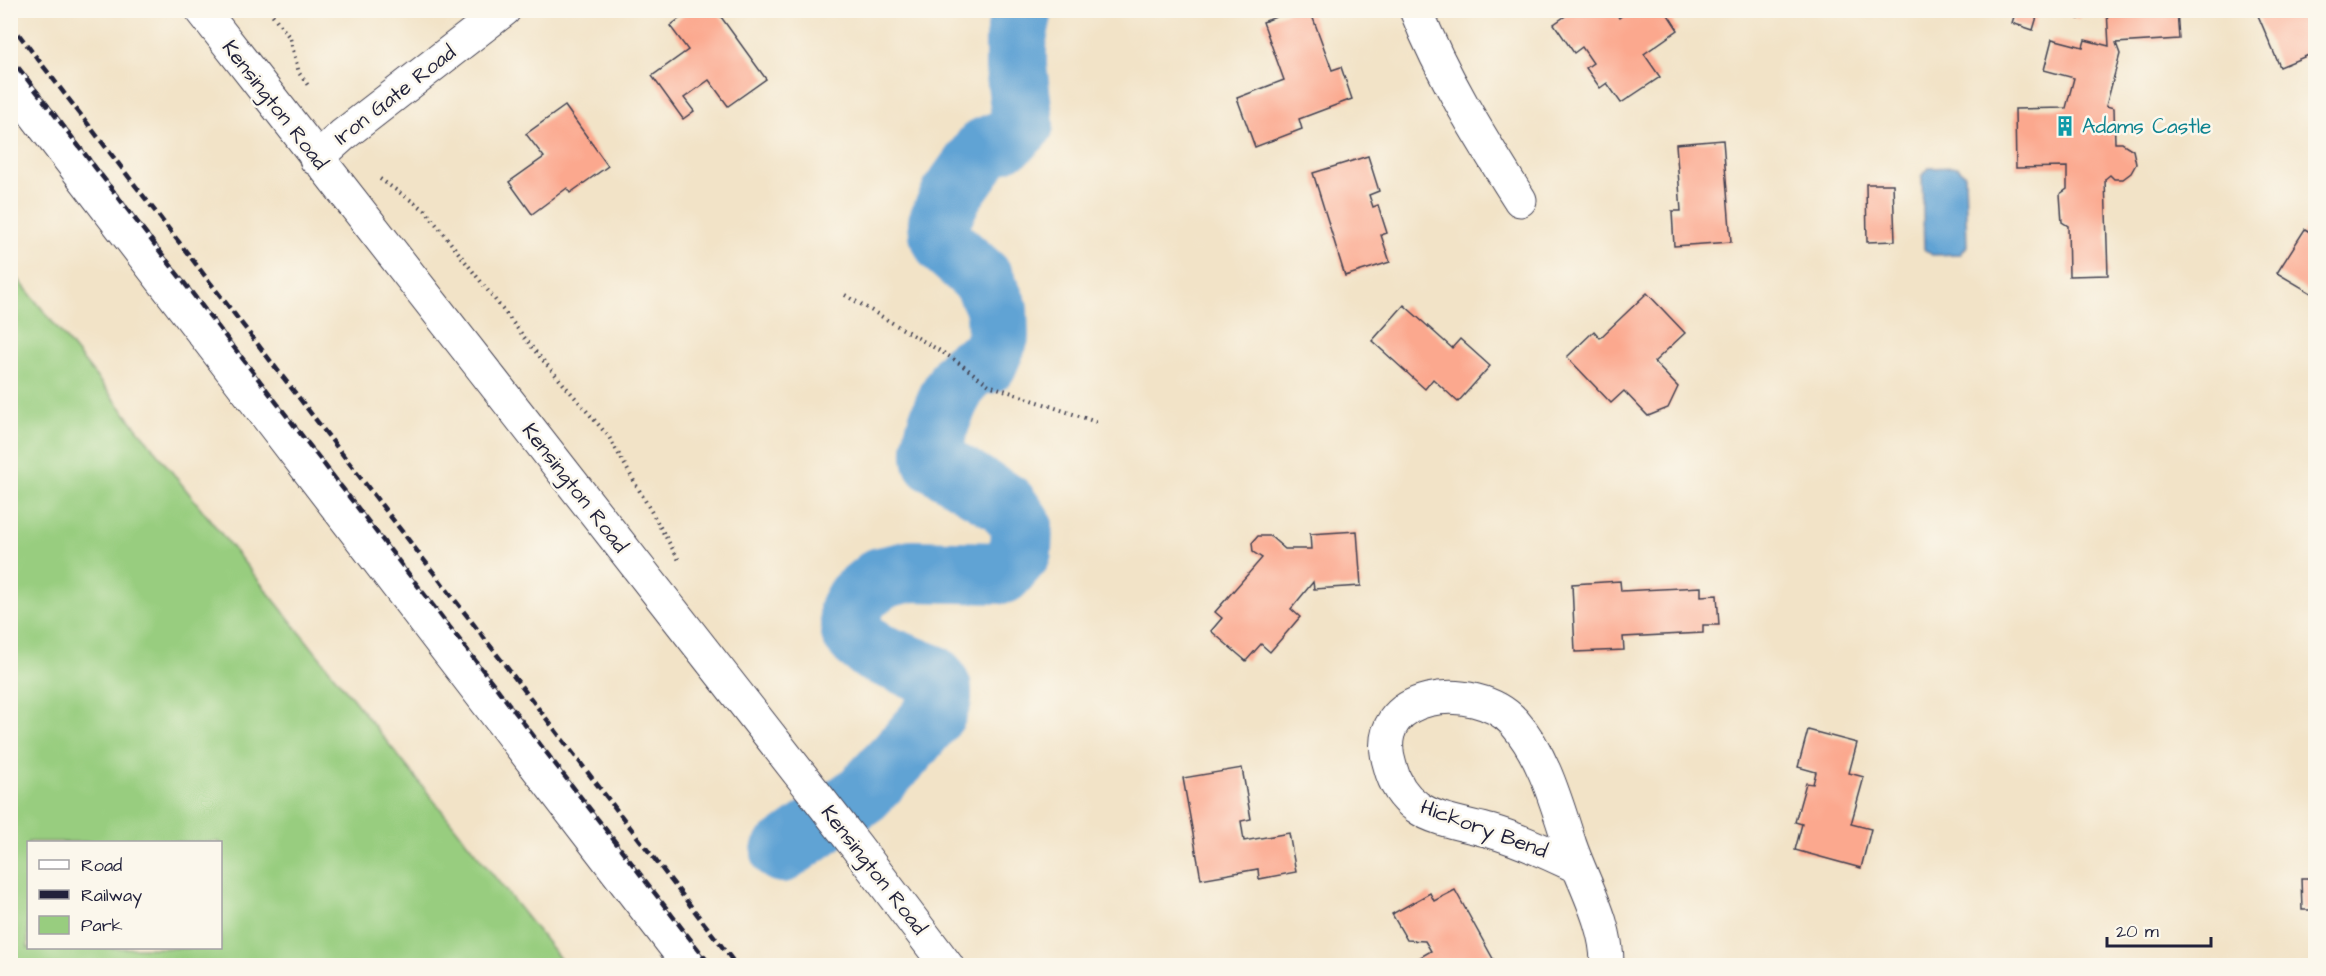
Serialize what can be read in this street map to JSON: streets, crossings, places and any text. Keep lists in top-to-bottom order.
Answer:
{
  "streets": {
    "street": ["Iron Gate Road", "Kensington Road", "Hickory Bend"]
  },
  "crossings": [
    ["Iron Gate Road", "Kensington Road"]
  ],
  "places": {
    "building": ["Adams Castle"]
  },
  "legend": ["Road", "Railway", "Park"],
  "scale_bar": "20 m"
}
